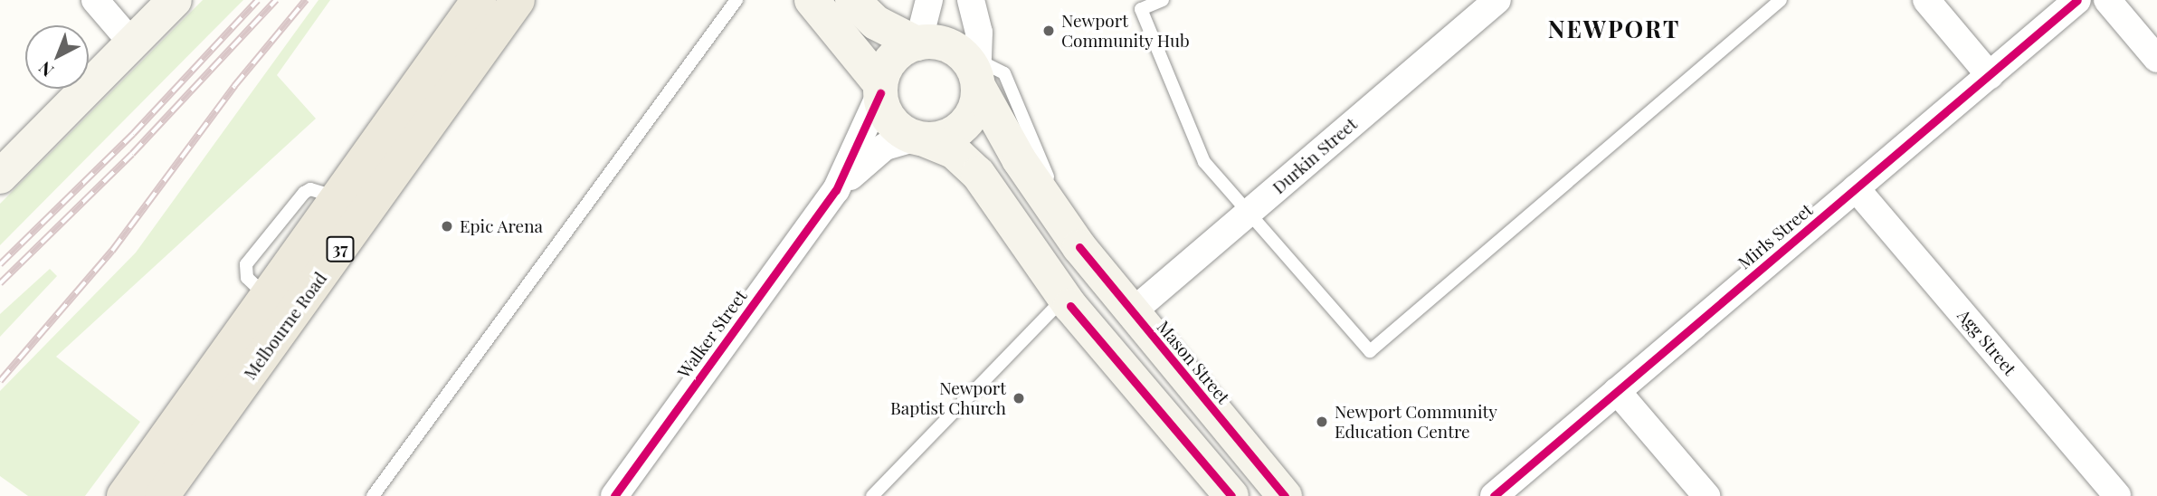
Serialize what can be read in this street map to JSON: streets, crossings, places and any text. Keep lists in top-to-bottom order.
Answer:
{
  "streets": {
    "main road": ["37", "Melbourne Road"],
    "street": [
      "Durkin Street",
      "Mirls Street",
      "Walker Street",
      "Agg Street",
      "Mason Street"
    ]
  },
  "crossings": [
    ["Durkin Street", "Mason Street"],
    ["Mirls Street", "Agg Street"],
    ["Walker Street", "Mason Street"]
  ],
  "districts": ["NEWPORT"],
  "places": [
    "Newport Community Hub",
    "Epic Arena",
    "Newport Baptist Church",
    "Newport Community Education Centre"
  ],
  "north": "bottom left"
}
